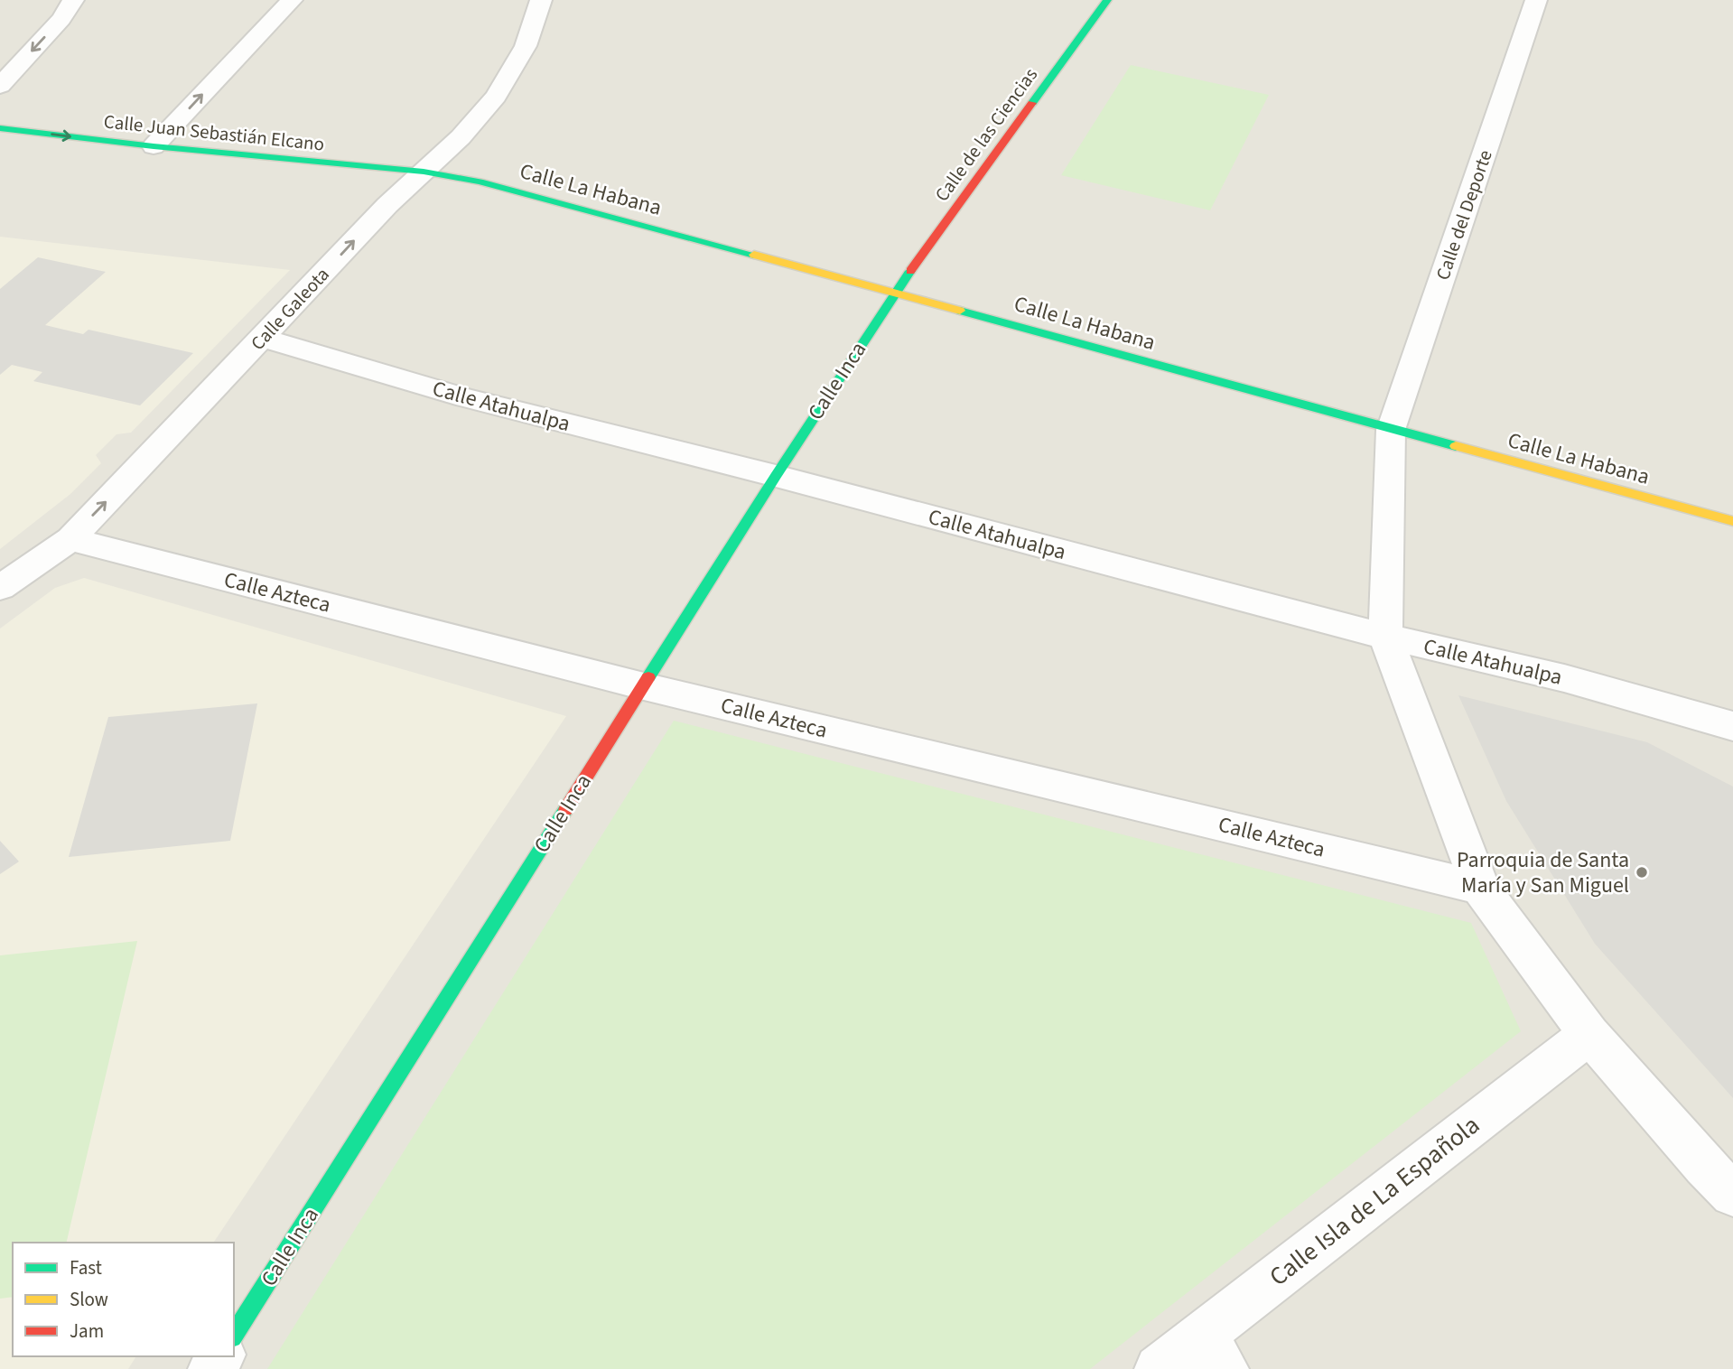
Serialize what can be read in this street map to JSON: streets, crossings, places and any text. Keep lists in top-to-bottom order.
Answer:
{
  "streets": {
    "street": [
      "Calle Juan Sebastián Elcano",
      "Calle de las Ciencias",
      "Calle La Habana",
      "Calle del Deporte",
      "Calle Galeota",
      "Calle Inca",
      "Calle Atahualpa",
      "Calle Azteca",
      "Calle Isla de La Española"
    ]
  },
  "crossings": [
    ["Calle Juan Sebastián Elcano", "Calle La Habana"],
    ["Calle Juan Sebastián Elcano", "Calle Galeota"],
    ["Calle de las Ciencias", "Calle La Habana"],
    ["Calle de las Ciencias", "Calle Inca"],
    ["Calle La Habana", "Calle del Deporte"],
    ["Calle La Habana", "Calle Galeota"],
    ["Calle La Habana", "Calle Inca"],
    ["Calle del Deporte", "Calle Atahualpa"],
    ["Calle Galeota", "Calle Atahualpa"],
    ["Calle Galeota", "Calle Azteca"],
    ["Calle Inca", "Calle Atahualpa"],
    ["Calle Inca", "Calle Azteca"]
  ],
  "one_way": ["Calle Juan Sebastián Elcano"],
  "places": ["Parroquia de Santa María y San Miguel"],
  "legend": ["Fast", "Slow", "Jam"]
}
